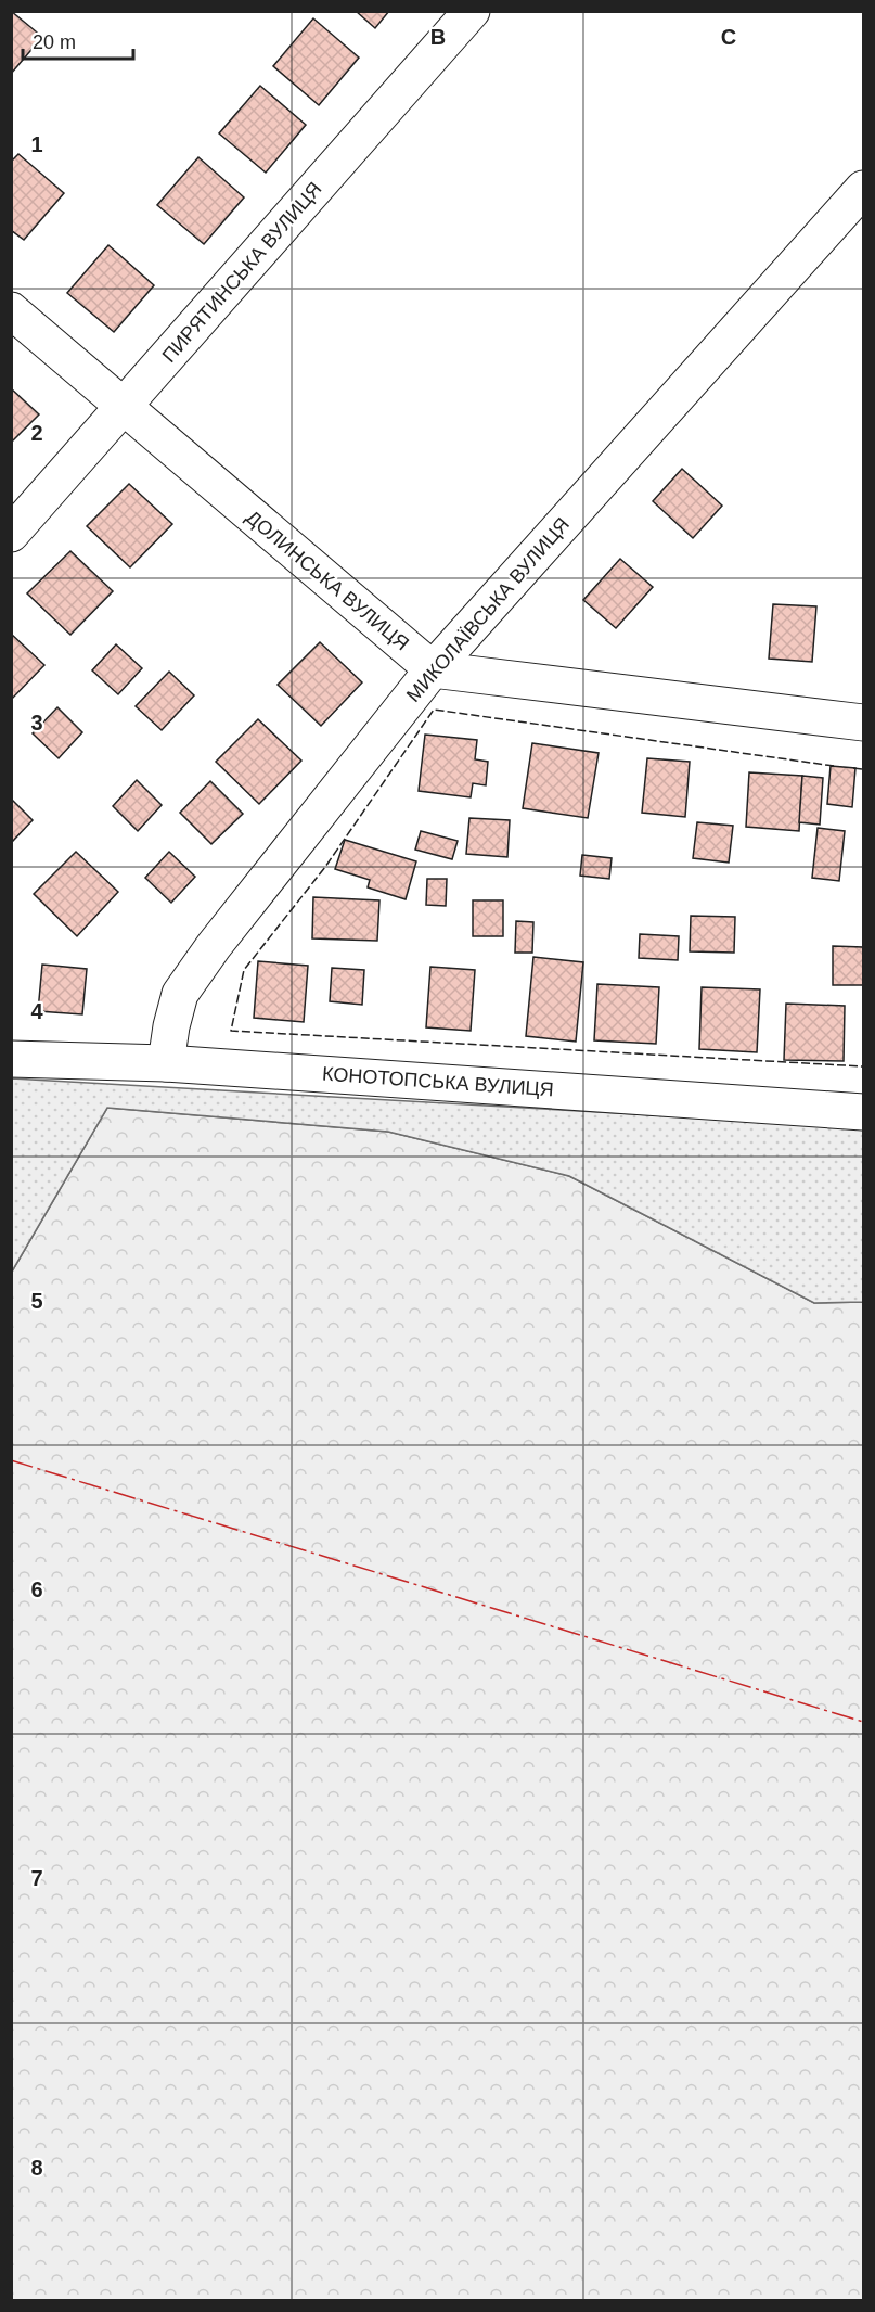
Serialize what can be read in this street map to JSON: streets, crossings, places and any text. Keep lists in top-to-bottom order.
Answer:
{
  "streets": {
    "street": [
      "ПИРЯТИНСЬКА ВУЛИЦЯ",
      "ДОЛИНСЬКА ВУЛИЦЯ",
      "МИКОЛАЇВСЬКА ВУЛИЦЯ",
      "КОНОТОПСЬКА ВУЛИЦЯ"
    ]
  },
  "crossings": [
    ["ПИРЯТИНСЬКА ВУЛИЦЯ", "ДОЛИНСЬКА ВУЛИЦЯ"],
    ["ДОЛИНСЬКА ВУЛИЦЯ", "МИКОЛАЇВСЬКА ВУЛИЦЯ"],
    ["МИКОЛАЇВСЬКА ВУЛИЦЯ", "КОНОТОПСЬКА ВУЛИЦЯ"]
  ],
  "scale_bar": "20 m",
  "grid": {
    "columns": ["B", "C"],
    "rows": [
      "1",
      "2",
      "3",
      "4",
      "5",
      "6",
      "7",
      "8"
    ]
  }
}
